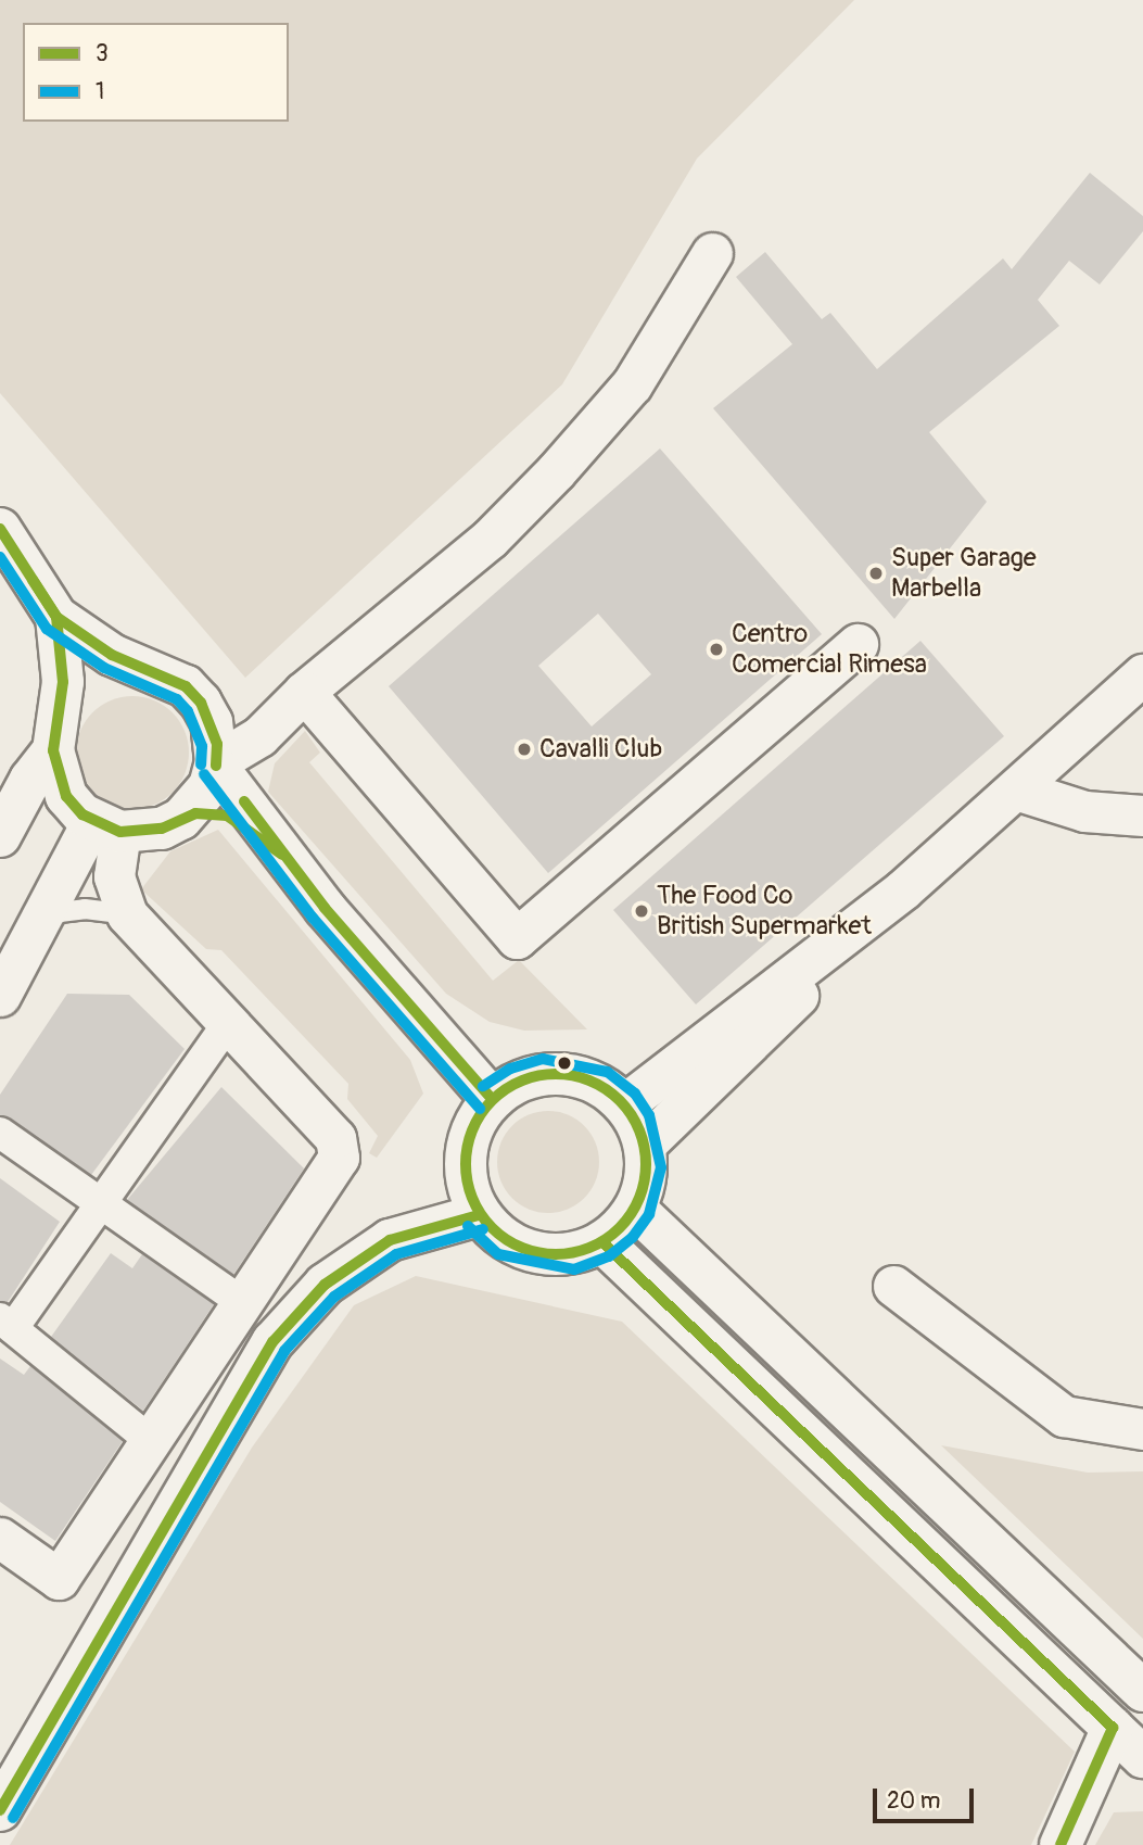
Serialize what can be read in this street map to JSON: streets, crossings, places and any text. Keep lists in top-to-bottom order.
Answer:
{
  "places": [
    "Super Garage Marbella",
    "Centro Comercial Rimesa",
    "Cavalli Club",
    "The Food Co British Supermarket"
  ],
  "lines": ["transit line 3", "transit line 1"],
  "legend": ["3", "1"],
  "scale_bar": "20 m"
}
